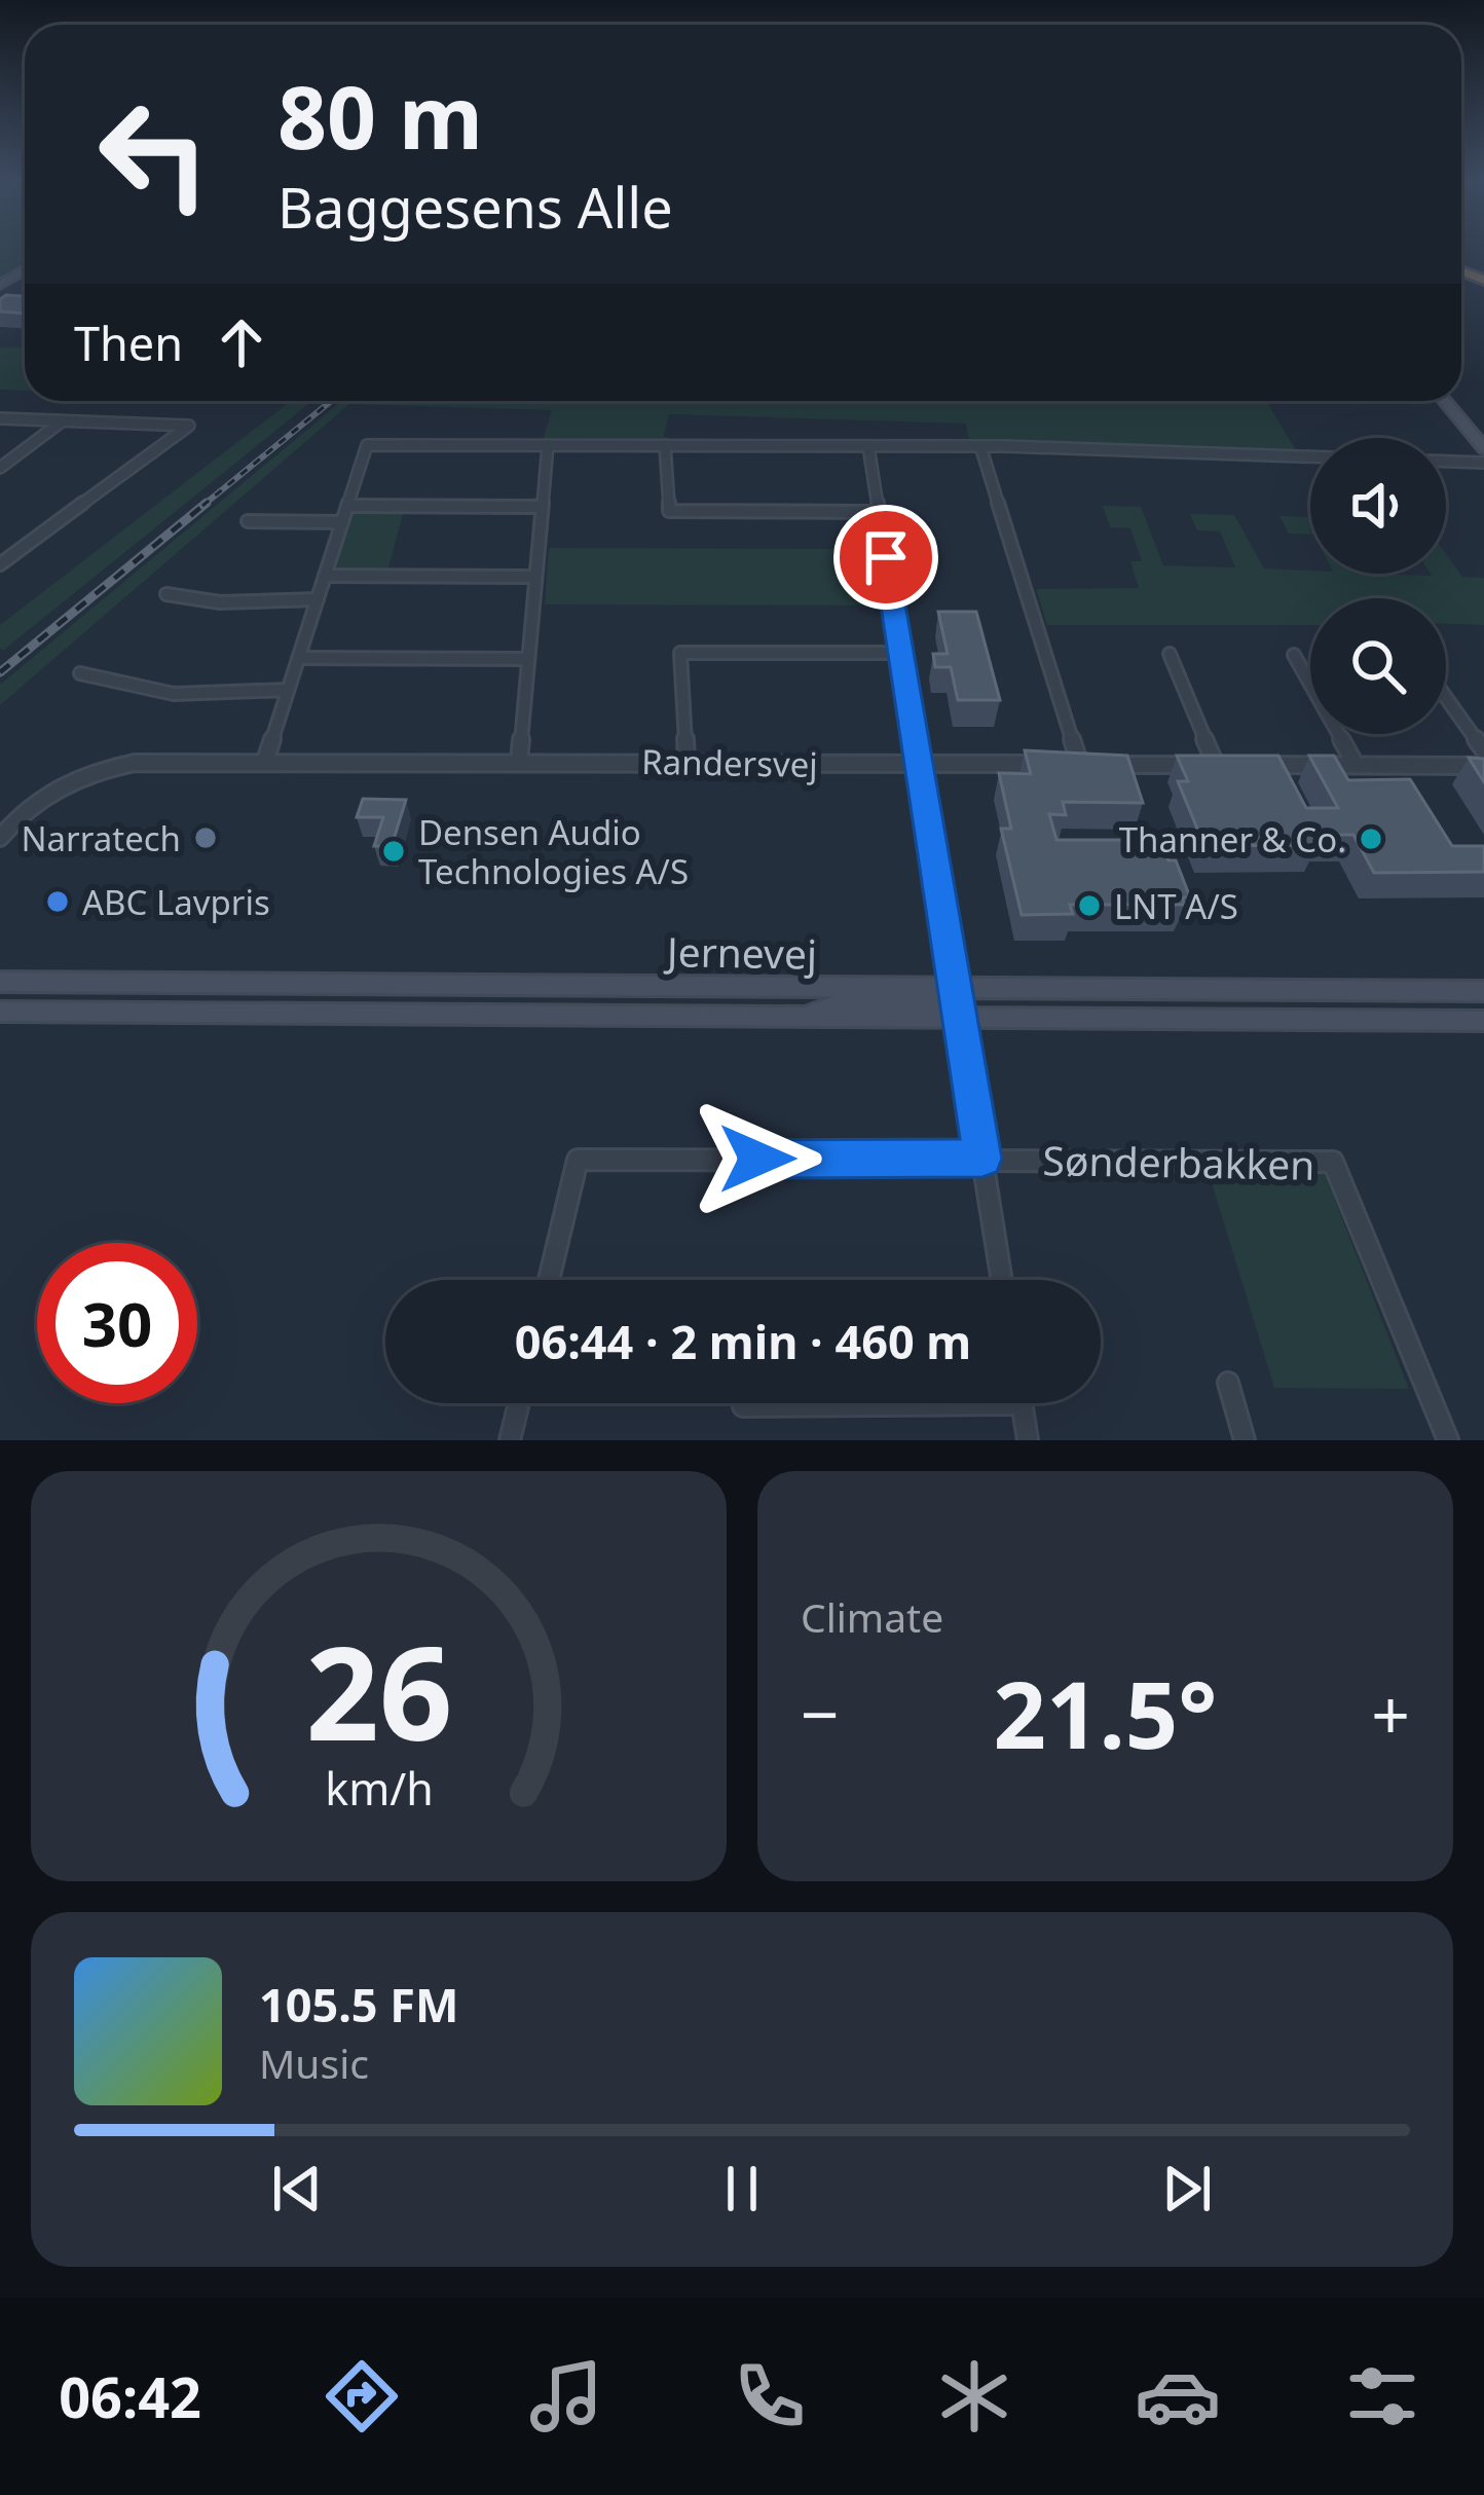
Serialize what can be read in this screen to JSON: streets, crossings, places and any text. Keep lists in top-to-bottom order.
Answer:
{
  "streets": {
    "main road": ["Jernevej"],
    "street": ["Randersvej", "Sønderbakken"]
  },
  "places": [
    "Narratech",
    "Thanner & Co.",
    "Densen Audio Technologies A/S",
    "ABC Lavpris",
    "LNT A/S"
  ],
  "page": {
    "turn": ["80 m", "Baggesens Alle"],
    "then": "Then",
    "limit": "30",
    "trip": "06:44 · 2 min · 460 m",
    "tile": "Climate",
    "heat": ["−", "21.5°", "+"],
    "song": ["105.5 FM", "Music"],
    "tabs": "06:42",
    "gauge": ["26", "km/h"]
  }
}
